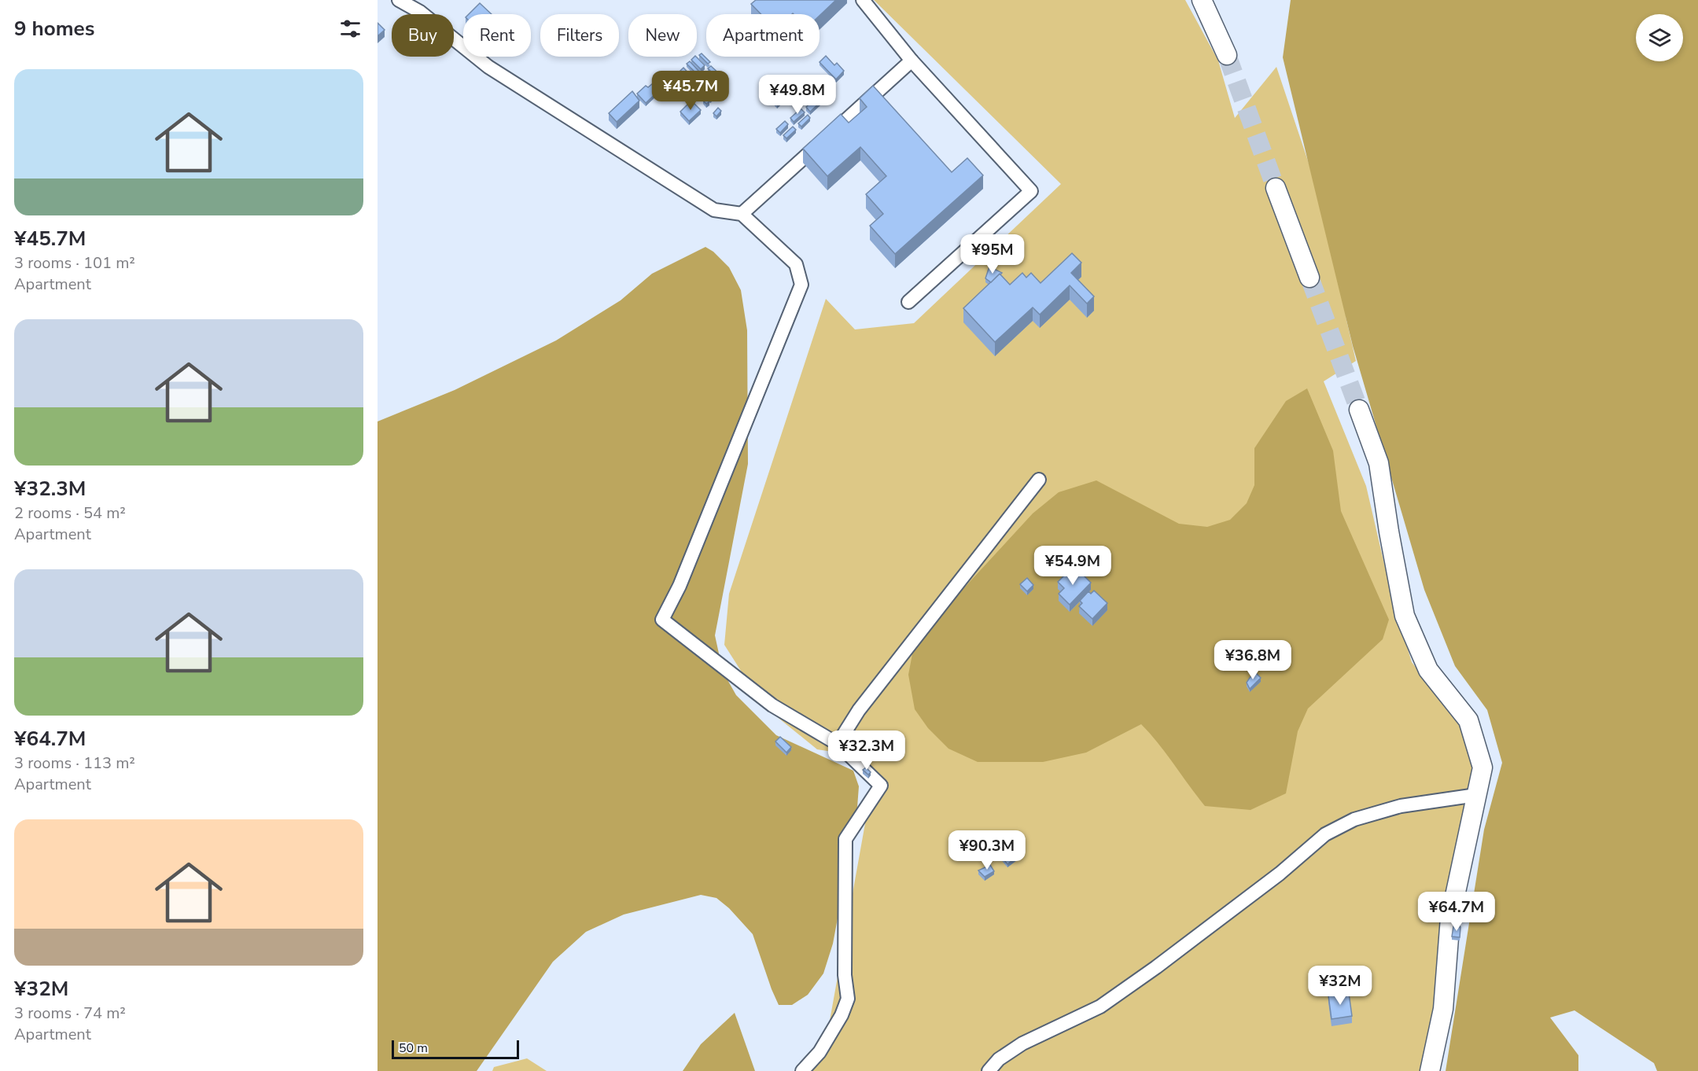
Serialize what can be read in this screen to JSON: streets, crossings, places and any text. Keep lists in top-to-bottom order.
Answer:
{
  "scale_bar": "50 m",
  "page": {
    "heading": "9 homes",
    "chip": [
      "Buy",
      "Rent",
      "Filters",
      "New",
      "Apartment"
    ],
    "list": [
      {
        "name": "¥45.7M",
        "note": "3 rooms · 101 m² · Apartment"
      },
      {
        "name": "¥32.3M",
        "note": "2 rooms · 54 m² · Apartment"
      },
      {
        "name": "¥64.7M",
        "note": "3 rooms · 113 m² · Apartment"
      },
      {
        "name": "¥32M",
        "note": "3 rooms · 74 m² · Apartment"
      }
    ],
    "price": [
      "¥45.7M",
      "¥49.8M",
      "¥95M",
      "¥54.9M",
      "¥36.8M",
      "¥32.3M",
      "¥90.3M",
      "¥64.7M",
      "¥32M"
    ],
    "scale": "50 m"
  }
}
